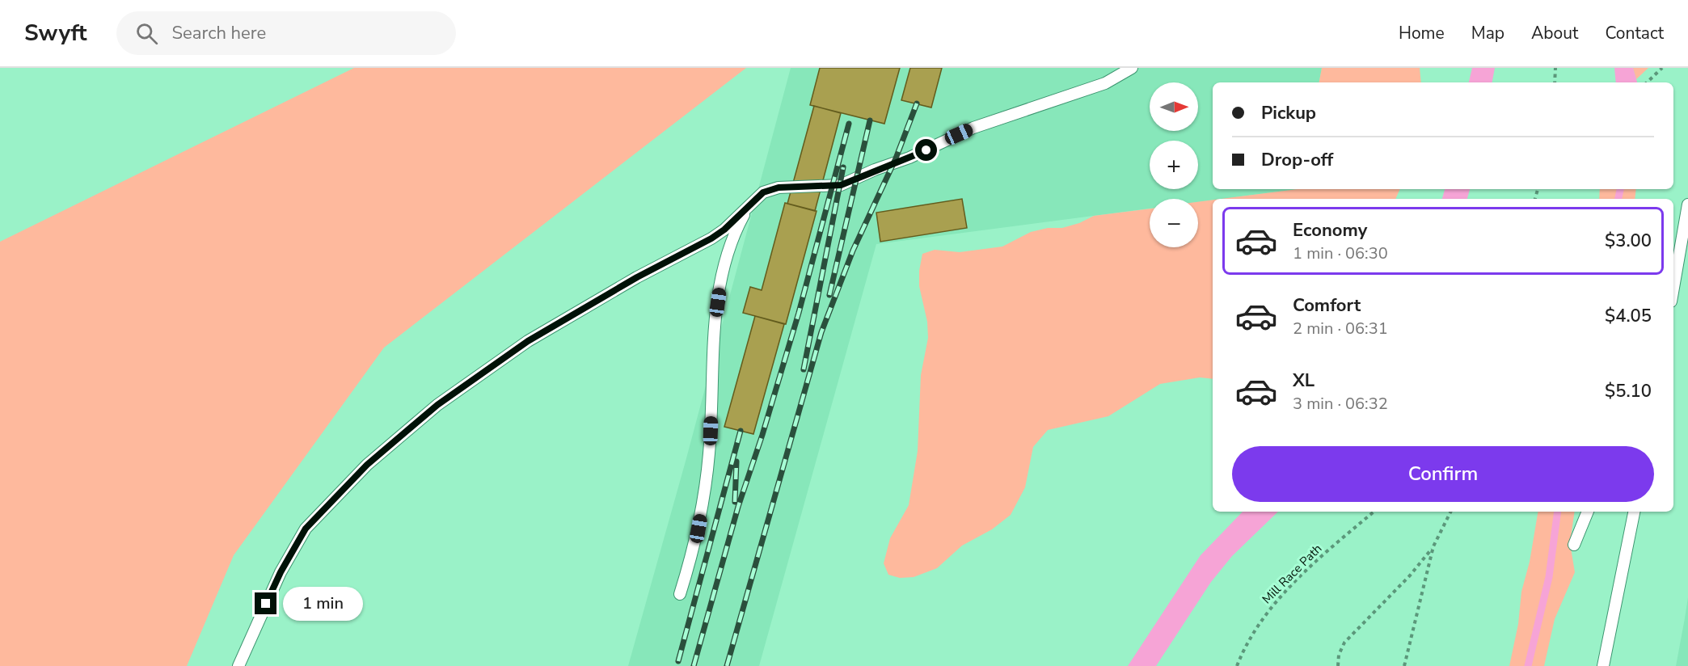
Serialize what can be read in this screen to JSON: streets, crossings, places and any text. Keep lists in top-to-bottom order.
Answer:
{
  "streets": {
    "path": ["Mill Race Path"]
  },
  "north": "right",
  "page": {
    "header": "Swyft",
    "search": "Search here",
    "nav": [
      "Home",
      "Map",
      "About",
      "Contact"
    ],
    "map_buttons": ["+", "−"],
    "banner": ["Pickup", "Drop-off"],
    "list": [
      {
        "name": "Economy",
        "note": "1 min · 06:30",
        "value": "$3.00"
      },
      {
        "name": "Comfort",
        "note": "2 min · 06:31",
        "value": "$4.05"
      },
      {
        "name": "XL",
        "note": "3 min · 06:32",
        "value": "$5.10"
      }
    ],
    "buttons": "Confirm",
    "bubble": "1 min"
  }
}
